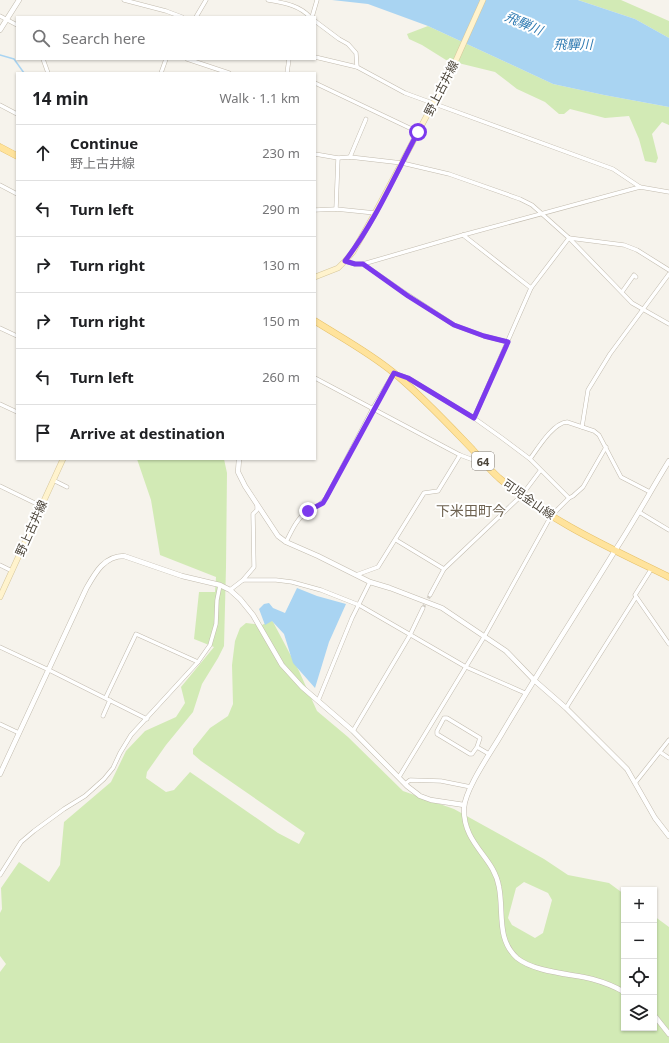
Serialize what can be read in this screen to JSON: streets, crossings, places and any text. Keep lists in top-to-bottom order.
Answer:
{
  "streets": {
    "main road": ["野上古井線", "64", "可児金山線"]
  },
  "districts": ["下米田町今"],
  "water": ["飛騨川", "飛驒川"],
  "page": {
    "search": "Search here",
    "heading": ["14 min", "Walk · 1.1 km"],
    "list": [
      ["Continue", "野上古井線", "230 m"],
      ["Turn left", "290 m"],
      ["Turn right", "130 m"],
      ["Turn right", "150 m"],
      ["Turn left", "260 m"],
      "Arrive at destination"
    ],
    "map_buttons": ["+", "−"]
  }
}
